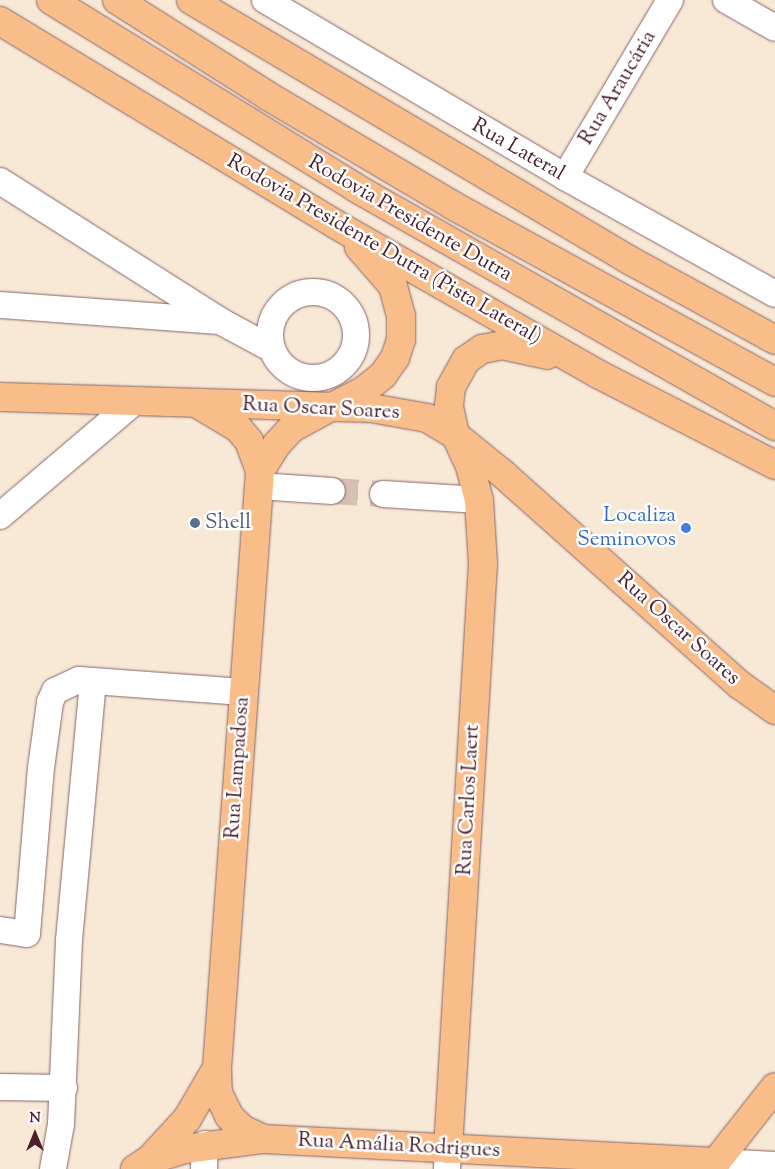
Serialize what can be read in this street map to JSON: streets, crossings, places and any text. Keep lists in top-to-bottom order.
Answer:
{
  "streets": {
    "main road": [
      "Rodovia Presidente Dutra",
      "Rodovia Presidente Dutra (Pista Lateral)",
      "Rua Oscar Soares",
      "Rua Lampadosa",
      "Rua Carlos Laert",
      "Rua Amália Rodrigues"
    ],
    "street": ["Rua Araucária", "Rua Lateral"]
  },
  "crossings": [
    ["Rua Araucária", "Rua Lateral"],
    ["Rodovia Presidente Dutra (Pista Lateral)", "Rua Carlos Laert"],
    ["Rua Oscar Soares", "Rua Lampadosa"],
    ["Rua Oscar Soares", "Rua Carlos Laert"],
    ["Rua Lampadosa", "Rua Amália Rodrigues"],
    ["Rua Carlos Laert", "Rua Amália Rodrigues"]
  ],
  "places": ["Shell", "Localiza Seminovos"],
  "north": "top"
}
